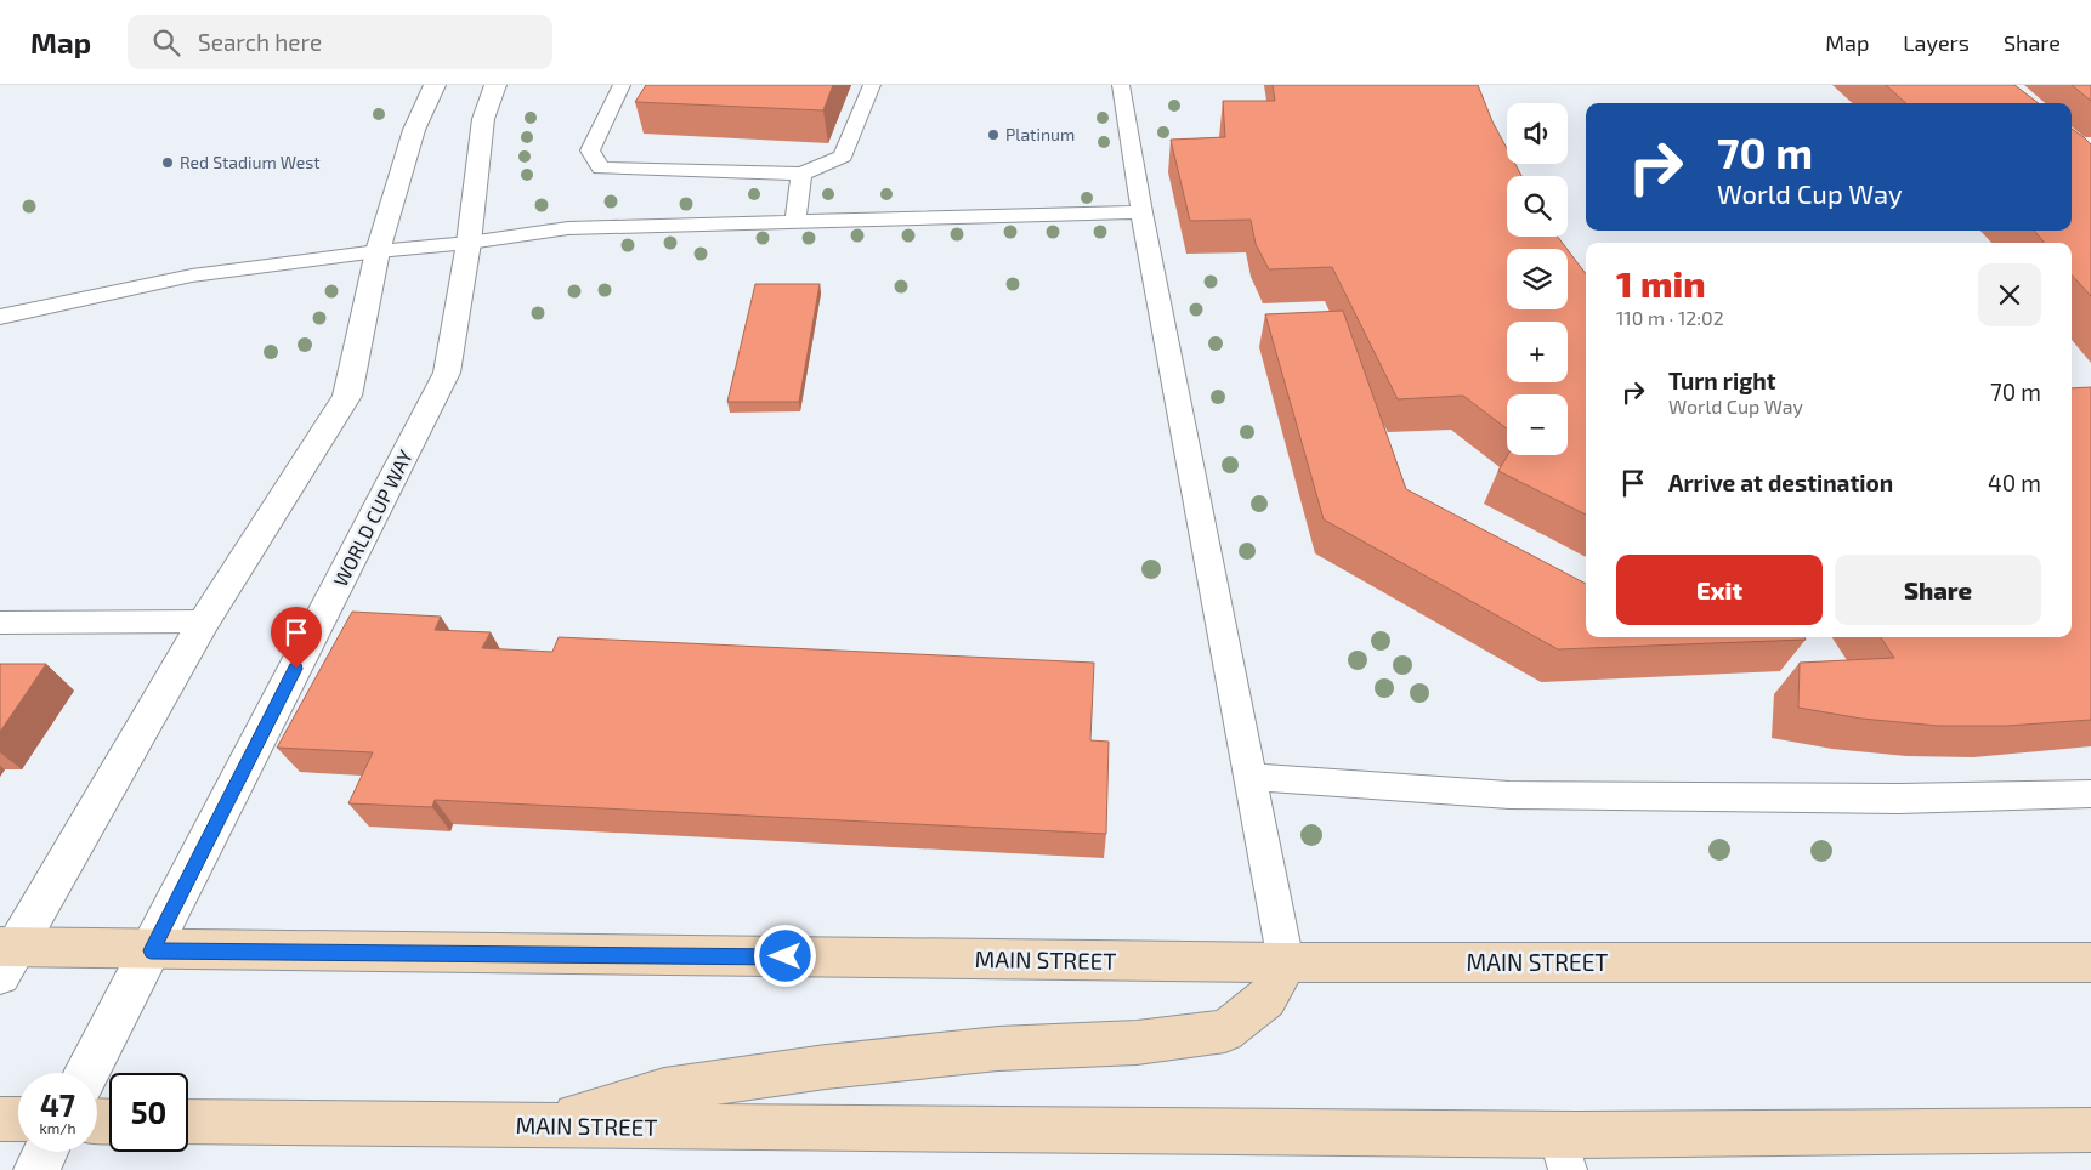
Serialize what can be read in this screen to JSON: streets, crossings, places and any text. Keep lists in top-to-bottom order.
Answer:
{
  "streets": {
    "main road": ["MAIN STREET"],
    "street": ["WORLD CUP WAY"]
  },
  "crossings": [
    ["WORLD CUP WAY", "MAIN STREET"]
  ],
  "places": ["Platinum", "Red Stadium West"],
  "page": {
    "header": "Map",
    "search": "Search here",
    "nav": ["Map", "Layers", "Share"],
    "map_buttons": ["+", "−"],
    "turn": ["70 m", "World Cup Way"],
    "heading": ["1 min", "110 m · 12:02"],
    "list": [
      {
        "name": "Turn right",
        "note": "World Cup Way",
        "value": "70 m"
      },
      {
        "name": "Arrive at destination",
        "value": "40 m"
      }
    ],
    "buttons": ["Exit", "Share"],
    "speed": "47 km/h",
    "limit": "50"
  }
}
